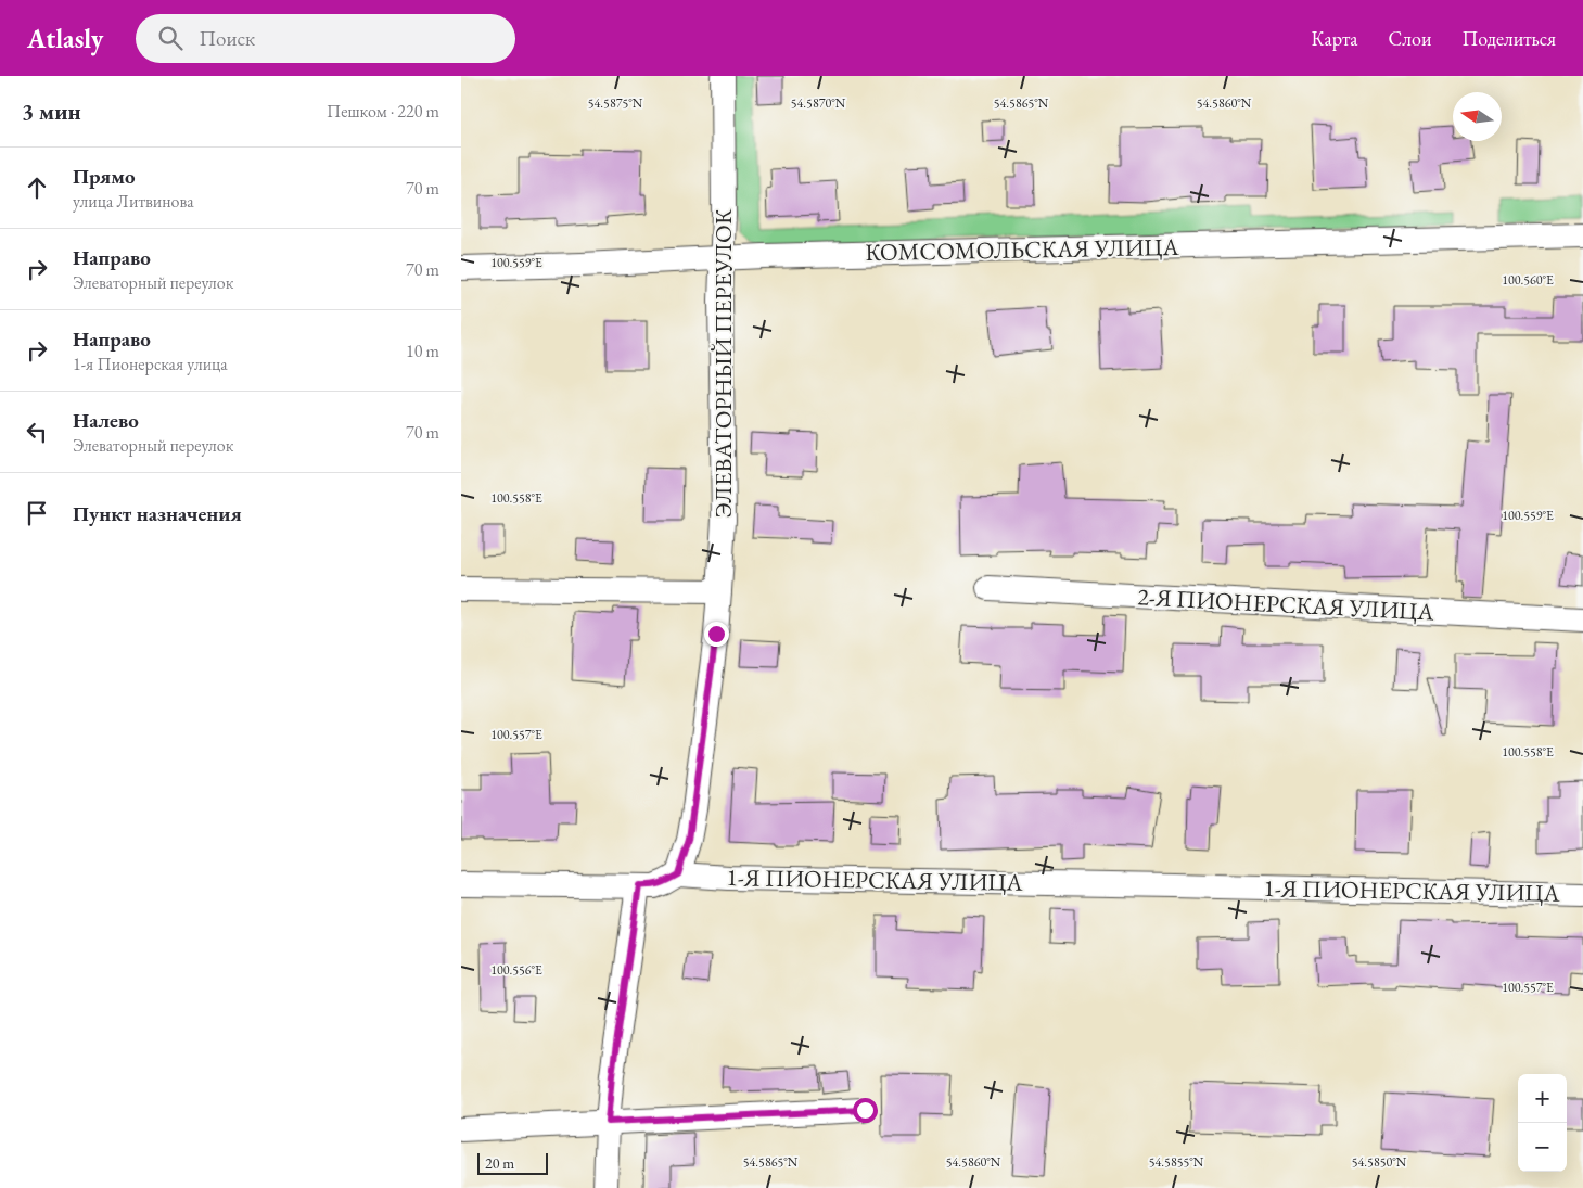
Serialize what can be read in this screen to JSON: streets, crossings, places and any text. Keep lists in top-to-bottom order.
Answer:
{
  "streets": {
    "street": [
      "КОМСОМОЛЬСКАЯ УЛИЦА",
      "ЭЛЕВАТОРНЫЙ ПЕРЕУЛОК",
      "2-Я ПИОНЕРСКАЯ УЛИЦА",
      "1-Я ПИОНЕРСКАЯ УЛИЦА"
    ]
  },
  "crossings": [
    ["КОМСОМОЛЬСКАЯ УЛИЦА", "ЭЛЕВАТОРНЫЙ ПЕРЕУЛОК"],
    ["ЭЛЕВАТОРНЫЙ ПЕРЕУЛОК", "1-Я ПИОНЕРСКАЯ УЛИЦА"]
  ],
  "scale_bar": "20 m",
  "north": "left",
  "page": {
    "header": "Atlasly",
    "search": "Поиск",
    "nav": ["Карта", "Слои", "Поделиться"],
    "heading": ["3 мин", "Пешком · 220 m"],
    "list": [
      ["Прямо", "улица Литвинова", "70 m"],
      ["Направо", "Элеваторный переулок", "70 m"],
      ["Направо", "1-я Пионерская улица", "10 m"],
      ["Налево", "Элеваторный переулок", "70 m"],
      "Пункт назначения"
    ],
    "map_buttons": ["+", "−"],
    "scale": "20 m"
  },
  "coordinates": [
    "54.5875°N",
    "54.5870°N",
    "54.5865°N",
    "54.5860°N",
    "100.559°E",
    "100.560°E",
    "100.558°E",
    "100.557°E",
    "100.556°E",
    "54.5855°N",
    "54.5850°N"
  ]
}
